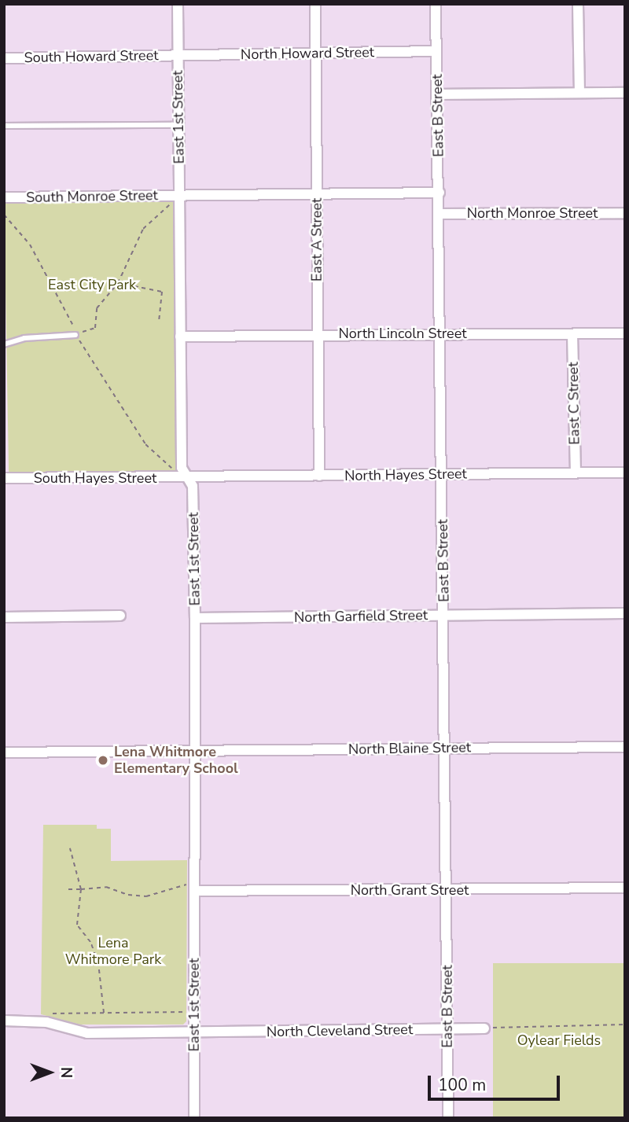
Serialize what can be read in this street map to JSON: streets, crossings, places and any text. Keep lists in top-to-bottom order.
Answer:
{
  "streets": {
    "street": [
      "North Howard Street",
      "South Howard Street",
      "East B Street",
      "East 1st Street",
      "South Monroe Street",
      "North Monroe Street",
      "East A Street",
      "North Lincoln Street",
      "East C Street",
      "North Hayes Street",
      "South Hayes Street",
      "North Garfield Street",
      "North Blaine Street",
      "North Grant Street",
      "North Cleveland Street"
    ]
  },
  "crossings": [
    ["North Howard Street", "South Howard Street"],
    ["North Howard Street", "East B Street"],
    ["North Howard Street", "East 1st Street"],
    ["North Howard Street", "East A Street"],
    ["South Howard Street", "East 1st Street"],
    ["East B Street", "North Monroe Street"],
    ["East B Street", "North Lincoln Street"],
    ["East B Street", "North Hayes Street"],
    ["East B Street", "North Garfield Street"],
    ["East B Street", "North Blaine Street"],
    ["East B Street", "North Grant Street"],
    ["East B Street", "North Cleveland Street"],
    ["East 1st Street", "South Monroe Street"],
    ["East 1st Street", "North Lincoln Street"],
    ["East 1st Street", "North Hayes Street"],
    ["East 1st Street", "South Hayes Street"],
    ["East 1st Street", "North Garfield Street"],
    ["East 1st Street", "North Blaine Street"],
    ["East 1st Street", "North Grant Street"],
    ["East 1st Street", "North Cleveland Street"],
    ["East A Street", "North Lincoln Street"],
    ["East A Street", "North Hayes Street"],
    ["North Lincoln Street", "East C Street"],
    ["East C Street", "North Hayes Street"],
    ["North Hayes Street", "South Hayes Street"]
  ],
  "parks": ["East City Park", "Lena Whitmore Park", "Oylear Fields"],
  "places": ["Lena Whitmore Elementary School"],
  "scale_bar": "100 m",
  "north": "right"
}
